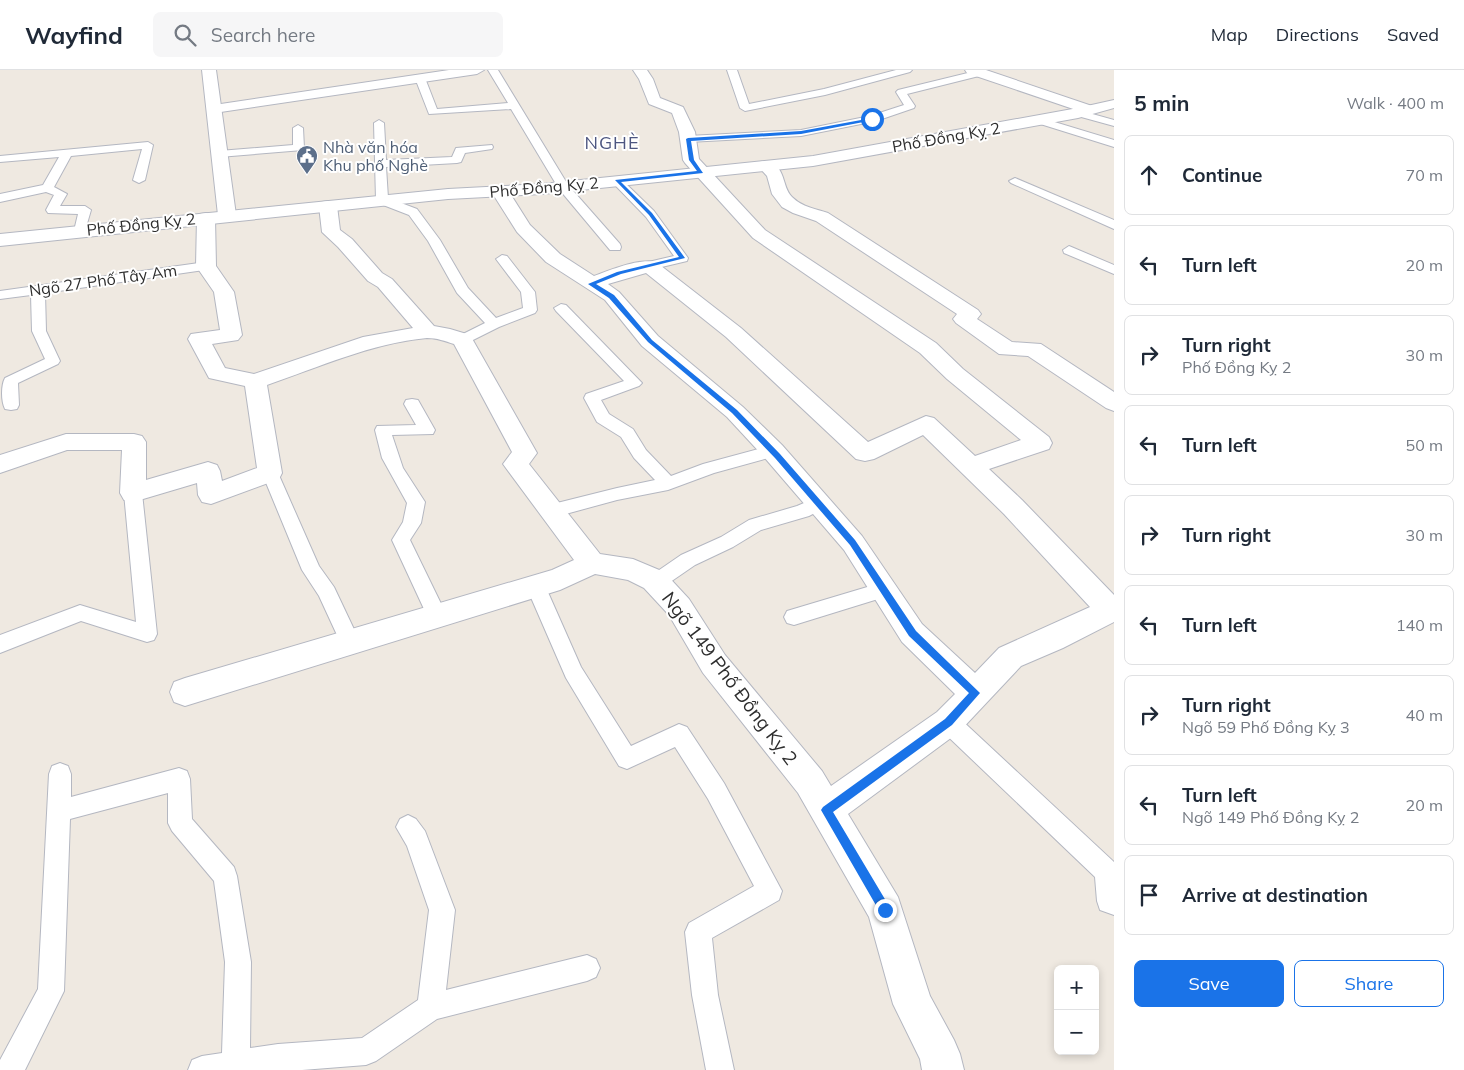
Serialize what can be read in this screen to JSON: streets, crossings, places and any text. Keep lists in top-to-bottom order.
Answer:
{
  "streets": {
    "street": ["Phố Đồng Kỵ 2", "Ngõ 149 Phố Đồng Kỵ 2"],
    "lane": ["Ngõ 27 Phố Tây Am"]
  },
  "districts": ["NGHÈ"],
  "places": {
    "public building": ["Nhà văn hóa Khu phố Nghè"]
  },
  "page": {
    "header": "Wayfind",
    "search": "Search here",
    "nav": ["Map", "Directions", "Saved"],
    "heading": ["5 min", "Walk · 400 m"],
    "list": [
      ["Continue", "70 m"],
      ["Turn left", "20 m"],
      ["Turn right", "Phố Đồng Kỵ 2", "30 m"],
      ["Turn left", "50 m"],
      ["Turn right", "30 m"],
      ["Turn left", "140 m"],
      ["Turn right", "Ngõ 59 Phố Đồng Kỵ 3", "40 m"],
      ["Turn left", "Ngõ 149 Phố Đồng Kỵ 2", "20 m"],
      "Arrive at destination"
    ],
    "buttons": ["Save", "Share"],
    "map_buttons": ["+", "−"]
  }
}
